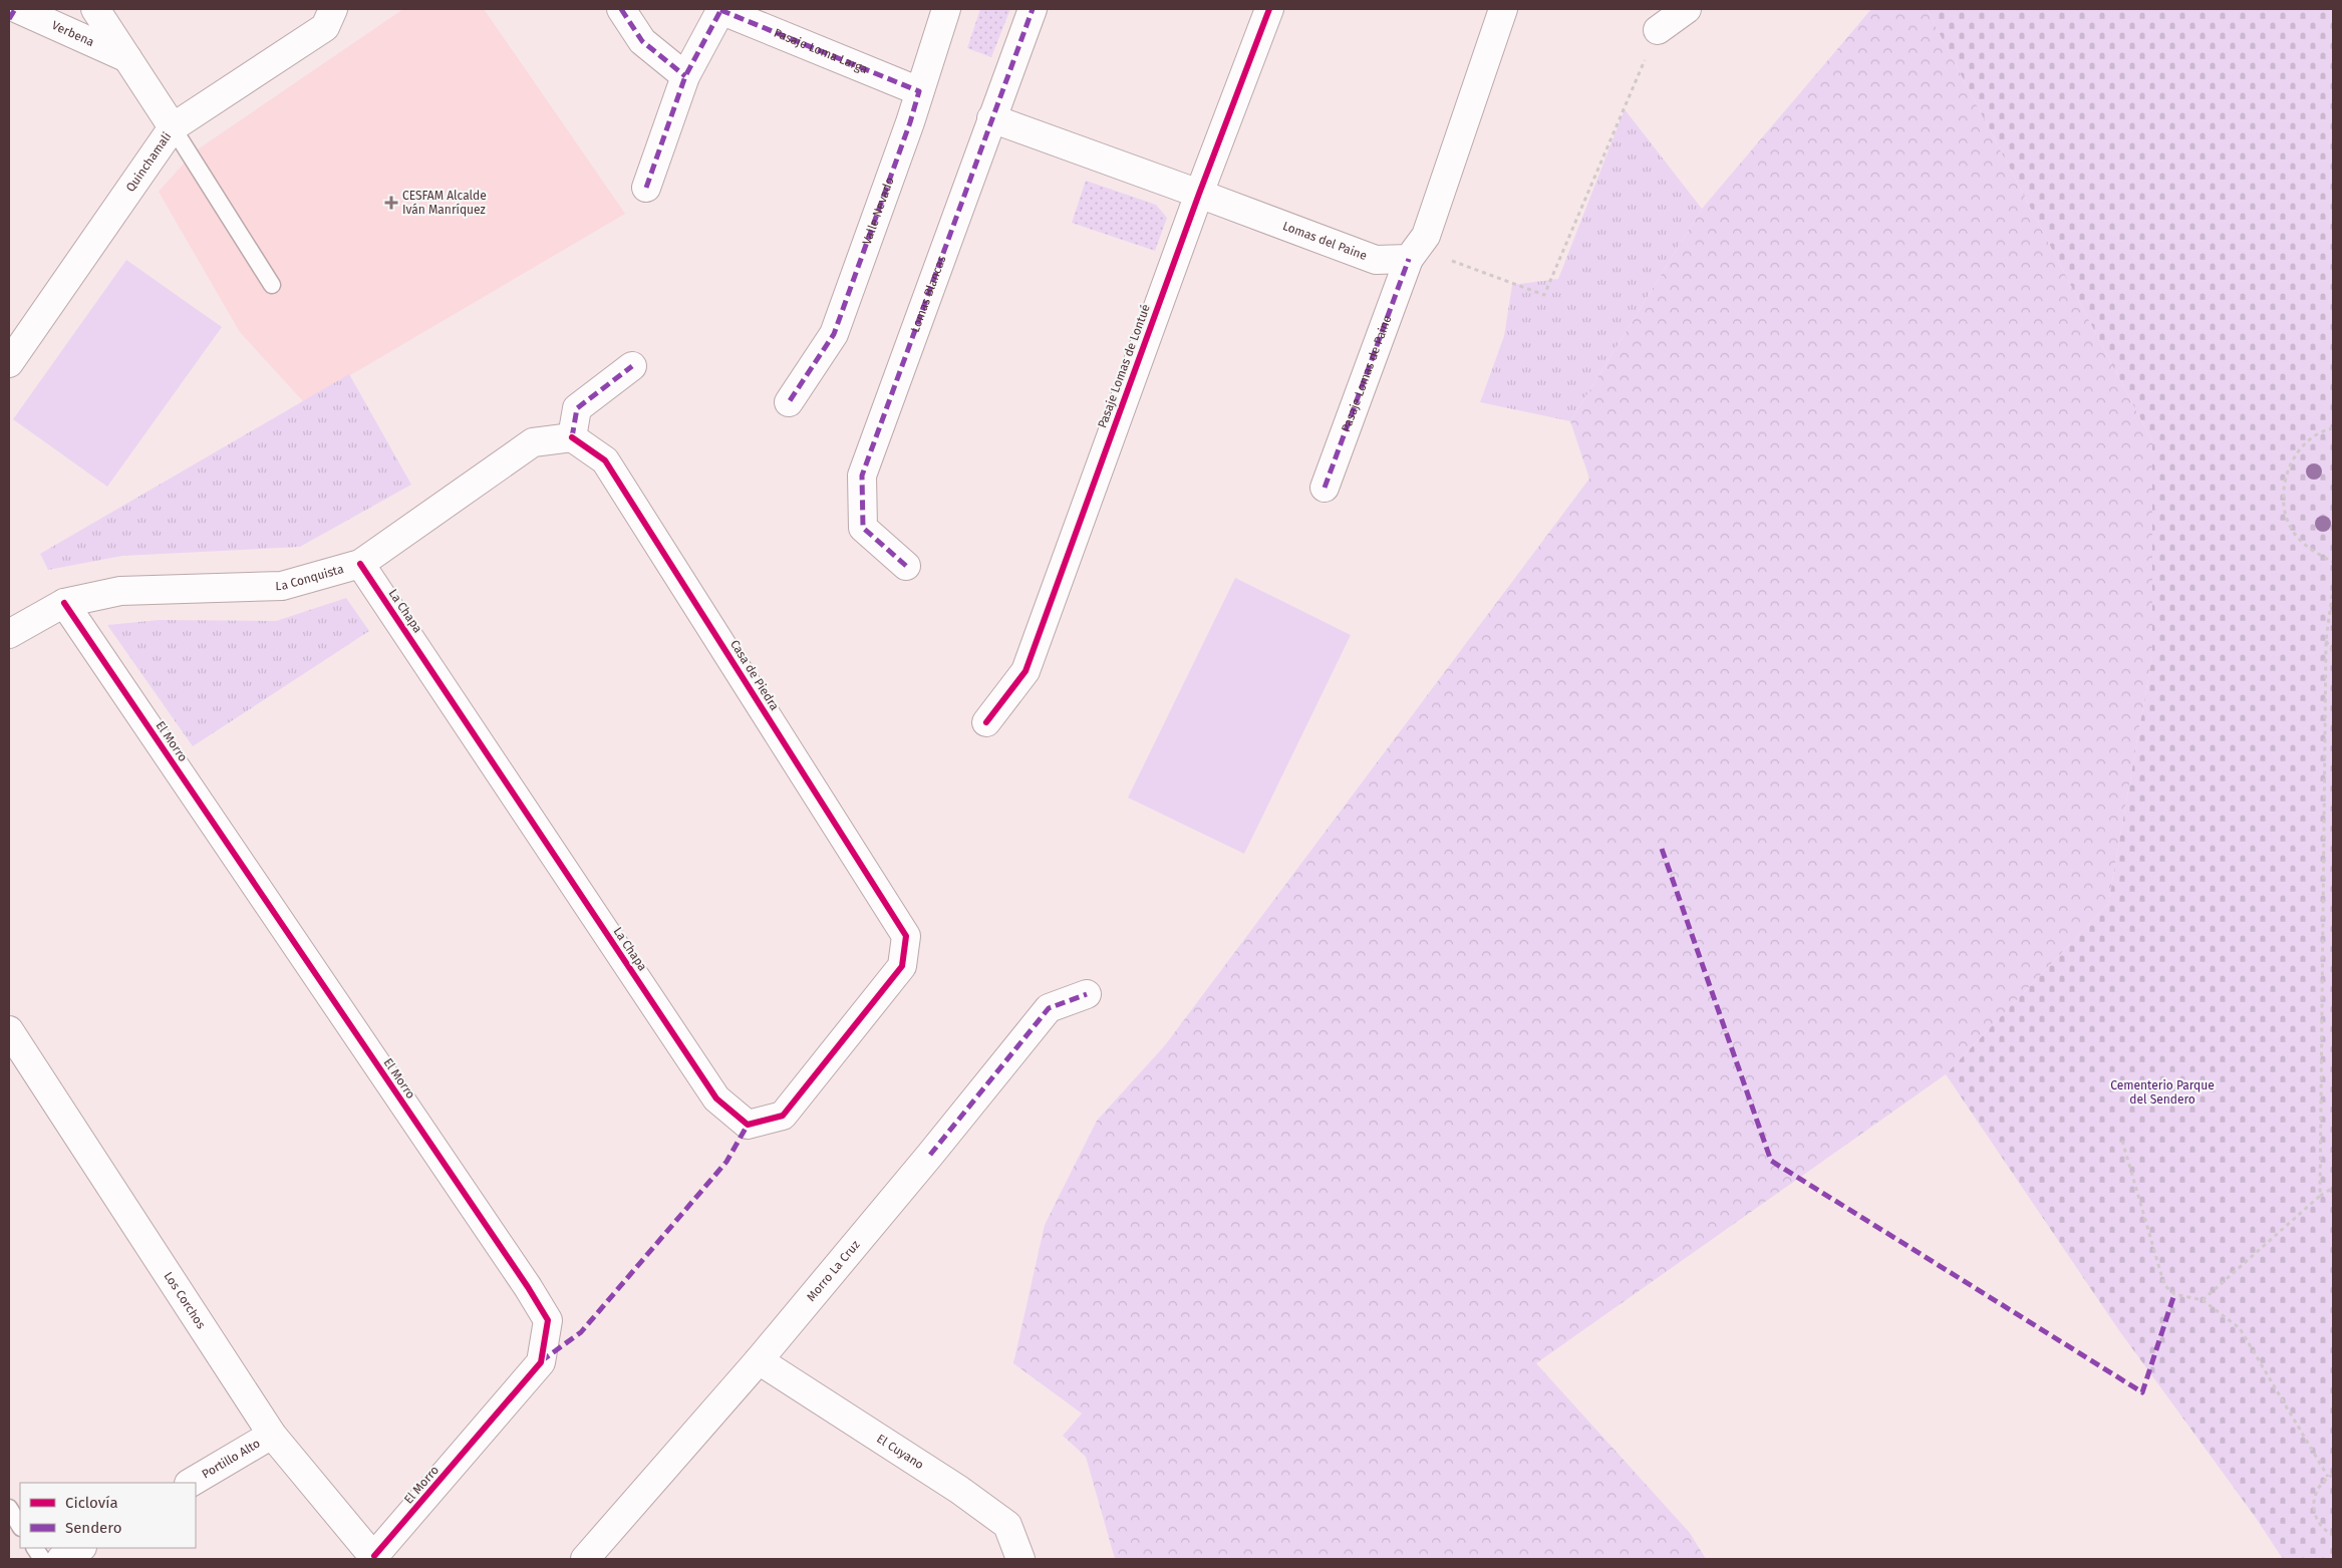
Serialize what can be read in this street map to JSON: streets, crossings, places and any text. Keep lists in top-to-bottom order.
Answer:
{
  "streets": {
    "street": [
      "Verbena",
      "Pasaje Loma Larga",
      "Quinchamali",
      "Valle Nevado",
      "Lomas del Paine",
      "Lomas Blancas",
      "Pasaje Lomas de Lontué",
      "Pasaje Lomas de Paine",
      "La Conquista",
      "La Chapa",
      "Casa de Piedra",
      "El Morro",
      "Morro La Cruz",
      "Los Corchos",
      "El Cuyano",
      "Portillo Alto"
    ]
  },
  "crossings": [
    ["Verbena", "Quinchamali"],
    ["Pasaje Loma Larga", "Valle Nevado"],
    ["Lomas del Paine", "Lomas Blancas"],
    ["Lomas del Paine", "Pasaje Lomas de Lontué"],
    ["Lomas del Paine", "Pasaje Lomas de Paine"],
    ["La Conquista", "La Chapa"],
    ["La Conquista", "Casa de Piedra"],
    ["La Conquista", "El Morro"],
    ["La Chapa", "Casa de Piedra"],
    ["El Morro", "Los Corchos"],
    ["Morro La Cruz", "El Cuyano"],
    ["Los Corchos", "Portillo Alto"]
  ],
  "parks": ["Cementerio Parque del Sendero"],
  "places": {
    "health": ["CESFAM Alcalde Iván Manríquez"]
  },
  "legend": ["Ciclovía", "Sendero"]
}
